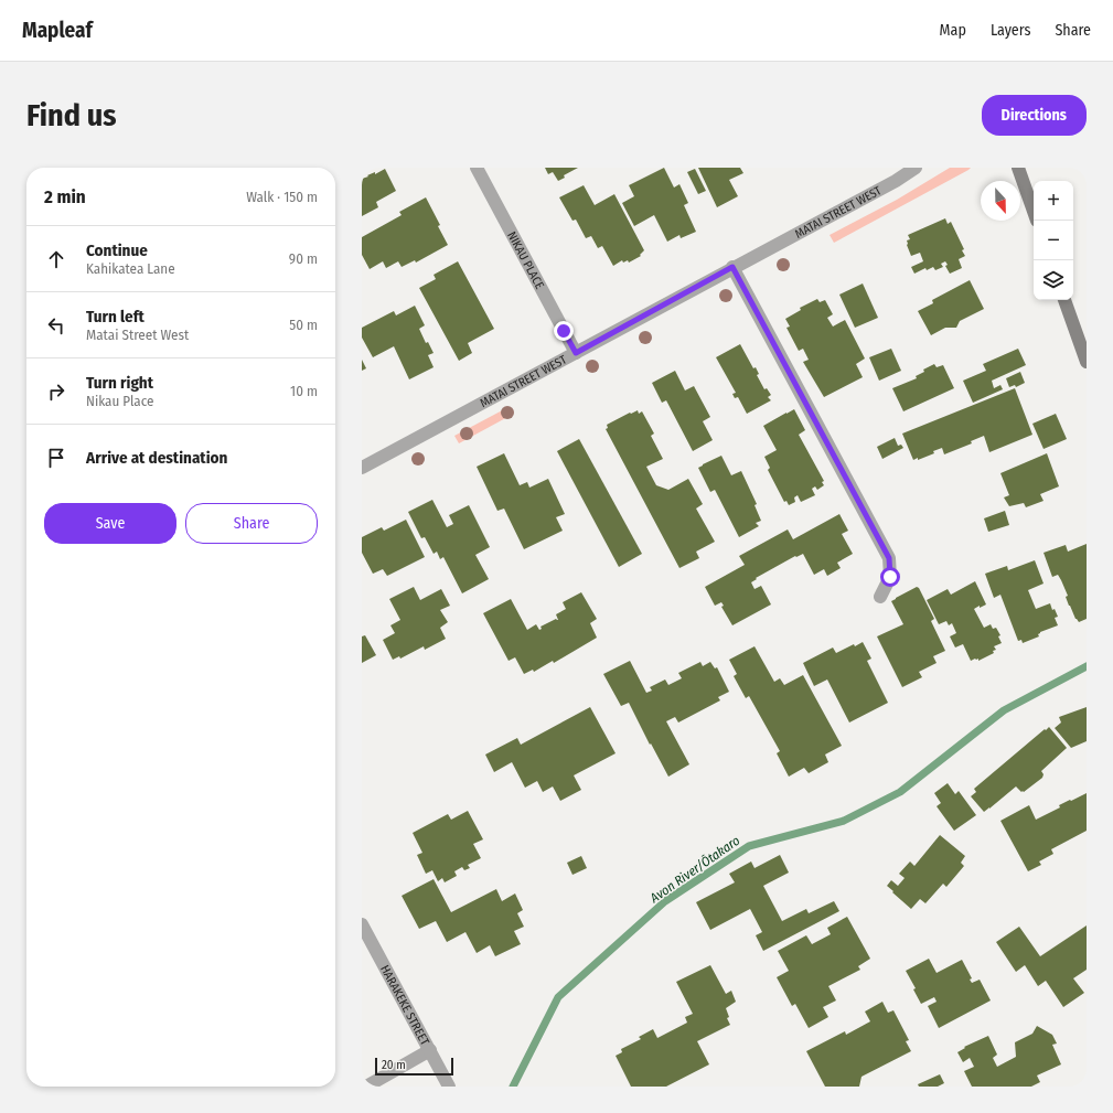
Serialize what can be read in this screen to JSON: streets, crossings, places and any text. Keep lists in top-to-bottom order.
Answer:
{
  "streets": {
    "street": ["MATAI STREET WEST", "NIKAU PLACE", "HARAKEKE STREET"]
  },
  "crossings": [
    ["MATAI STREET WEST", "NIKAU PLACE"]
  ],
  "water": ["Avon River/Ōtakaro"],
  "scale_bar": "20 m",
  "north": "bottom",
  "page": {
    "header": "Mapleaf",
    "nav": ["Map", "Layers", "Share"],
    "buttons": [
      "Directions",
      ["Save", "Share"]
    ],
    "title": "Find us",
    "heading": ["2 min", "Walk · 150 m"],
    "map_buttons": ["+", "−"],
    "list": [
      ["Continue", "Kahikatea Lane", "90 m"],
      ["Turn left", "Matai Street West", "50 m"],
      ["Turn right", "Nikau Place", "10 m"],
      "Arrive at destination"
    ],
    "scale": "20 m"
  }
}
